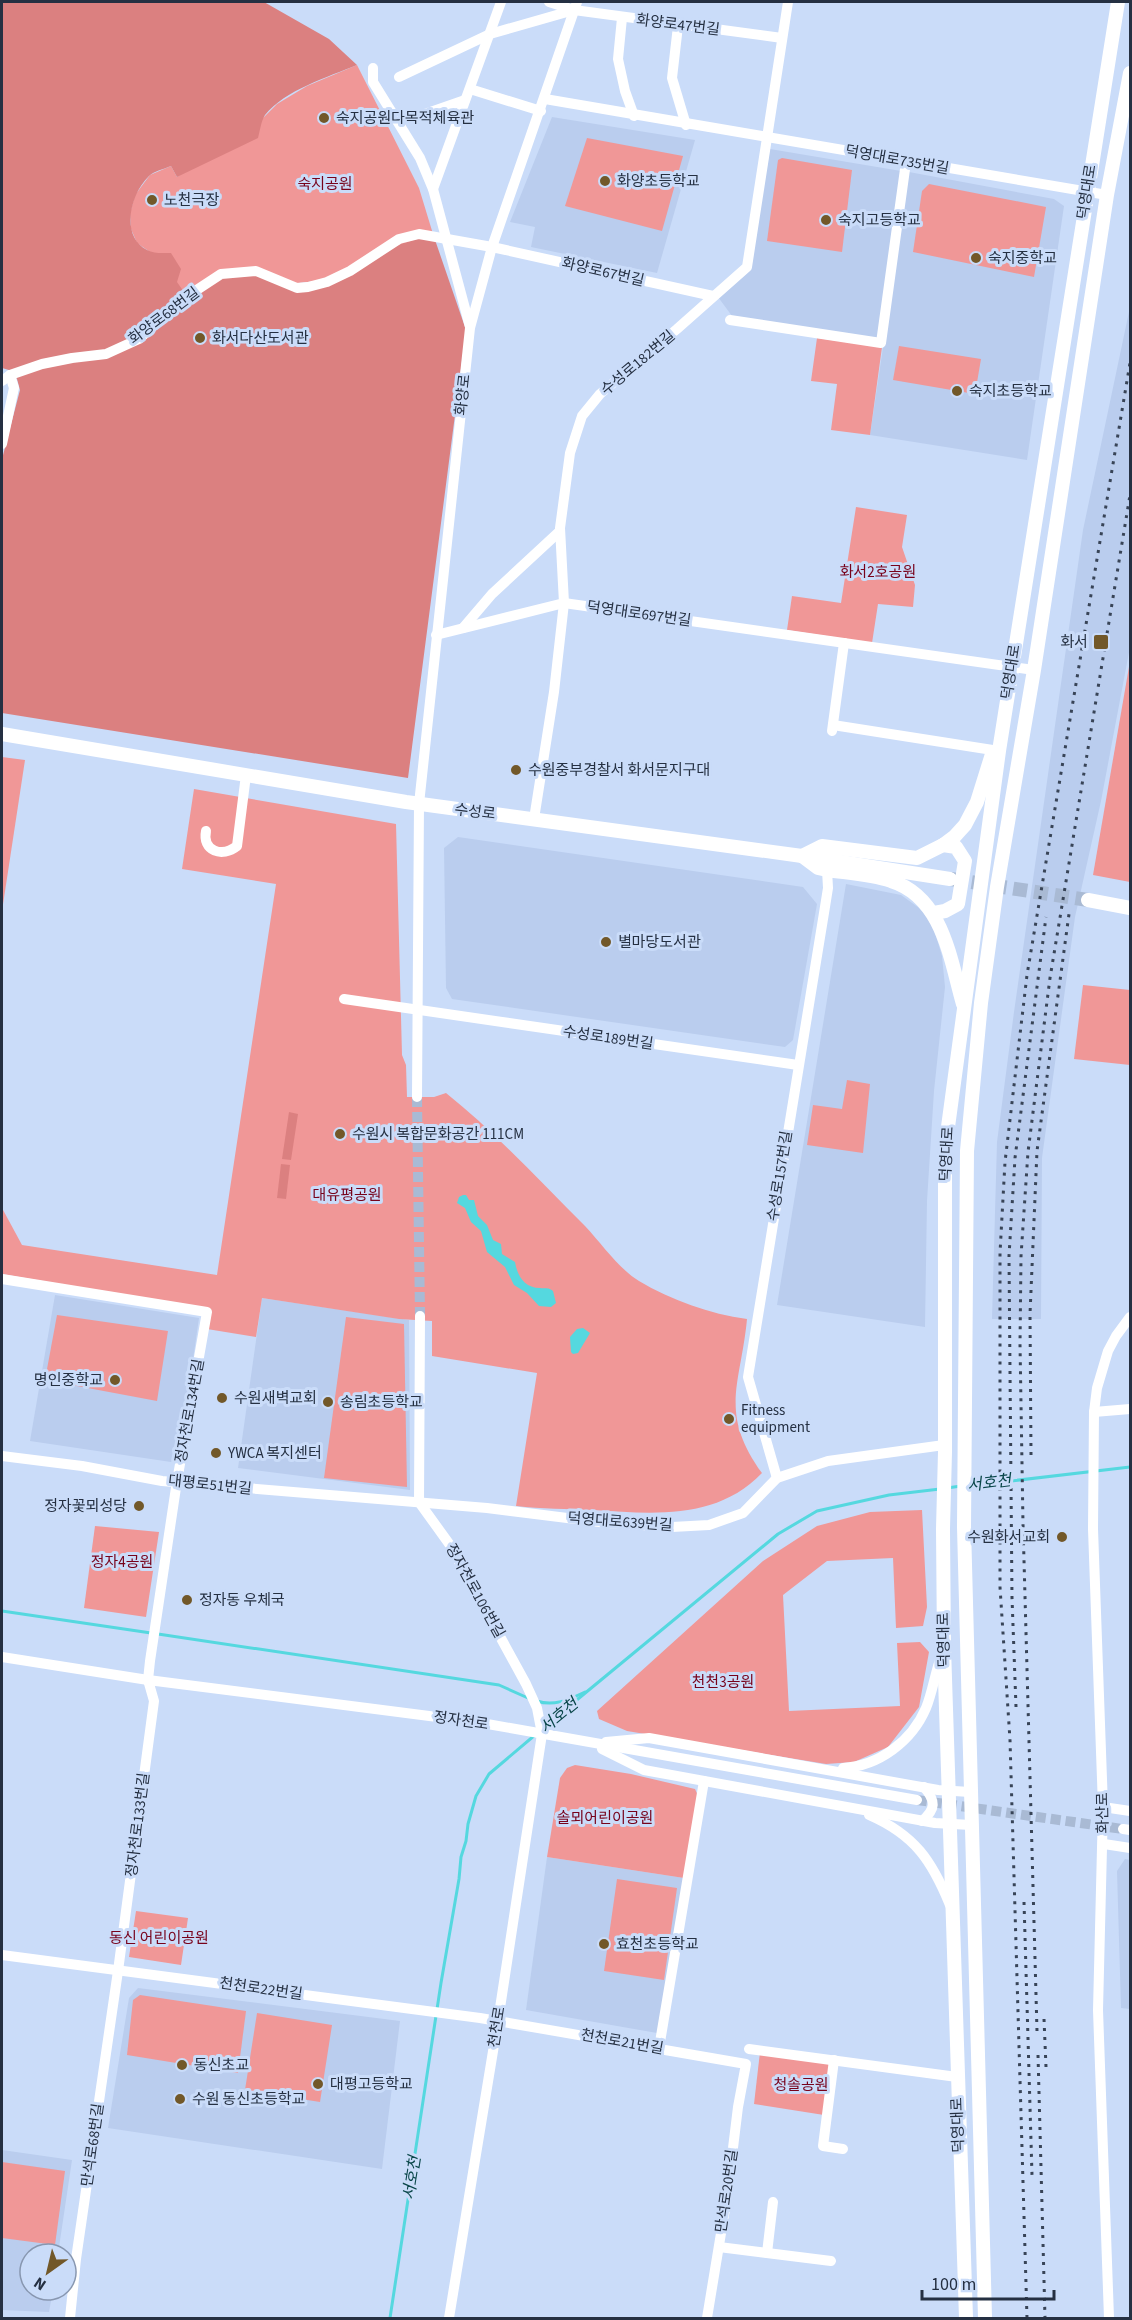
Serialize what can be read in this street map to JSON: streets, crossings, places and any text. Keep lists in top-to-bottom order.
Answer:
{
  "streets": {
    "main road": ["덕영대로", "수성로"],
    "street": [
      "화양로47번길",
      "덕영대로735번길",
      "화양로67번길",
      "화양로68번길",
      "수성로182번길",
      "화양로",
      "덕영대로697번길",
      "수성로189번길",
      "수성로157번길",
      "정자천로134번길",
      "대평로51번길",
      "덕영대로639번길",
      "정자천로106번길",
      "정자천로",
      "화산로",
      "정자천로133번길",
      "천천로22번길",
      "천천로",
      "천천로21번길",
      "만석로68번길",
      "만석로20번길"
    ]
  },
  "crossings": [
    ["화양로47번길", "수성로182번길"],
    ["화양로47번길", "화양로"],
    ["덕영대로735번길", "덕영대로"],
    ["덕영대로735번길", "수성로182번길"],
    ["덕영대로735번길", "화양로"],
    ["덕영대로", "덕영대로697번길"],
    ["덕영대로", "덕영대로639번길"],
    ["화양로67번길", "화양로68번길"],
    ["화양로67번길", "수성로182번길"],
    ["화양로67번길", "화양로"],
    ["화양로68번길", "화양로"],
    ["수성로182번길", "덕영대로697번길"],
    ["수성로182번길", "수성로"],
    ["화양로", "덕영대로697번길"],
    ["화양로", "수성로"],
    ["수성로189번길", "수성로157번길"],
    ["수성로157번길", "덕영대로639번길"],
    ["정자천로134번길", "대평로51번길"],
    ["정자천로134번길", "정자천로"],
    ["정자천로134번길", "정자천로133번길"],
    ["대평로51번길", "덕영대로639번길"],
    ["대평로51번길", "정자천로106번길"],
    ["덕영대로639번길", "정자천로106번길"],
    ["정자천로106번길", "정자천로"],
    ["정자천로106번길", "천천로"],
    ["정자천로", "정자천로133번길"],
    ["정자천로", "천천로"],
    ["정자천로133번길", "천천로22번길"],
    ["정자천로133번길", "만석로68번길"],
    ["천천로22번길", "천천로"],
    ["천천로22번길", "천천로21번길"],
    ["천천로22번길", "만석로68번길"],
    ["천천로", "천천로21번길"],
    ["천천로21번길", "만석로20번길"]
  ],
  "water": ["서호천"],
  "parks": [
    "숙지공원",
    "화서2호공원",
    "대유평공원",
    "정자4공원",
    "천천3공원",
    "솔뫼어린이공원",
    "동신 어린이공원",
    "청솔공원"
  ],
  "places": {
    "other": [
      "숙지공원다목적체육관",
      "화양초등학교",
      "노천극장",
      "숙지고등학교",
      "숙지중학교",
      "화서다산도서관",
      "숙지초등학교",
      "수원중부경찰서 화서문지구대",
      "별마당도서관",
      "수원시 복합문화공간 111CM",
      "명인중학교",
      "수원새벽교회",
      "송림초등학교",
      "Fitness equipment",
      "YWCA 복지센터",
      "정자꽃뫼성당",
      "수원화서교회",
      "정자동 우체국",
      "효천초등학교",
      "동신초교",
      "대평고등학교",
      "수원 동신초등학교"
    ],
    "transit": ["화서"]
  },
  "scale_bar": "100 m",
  "north": "bottom left"
}
